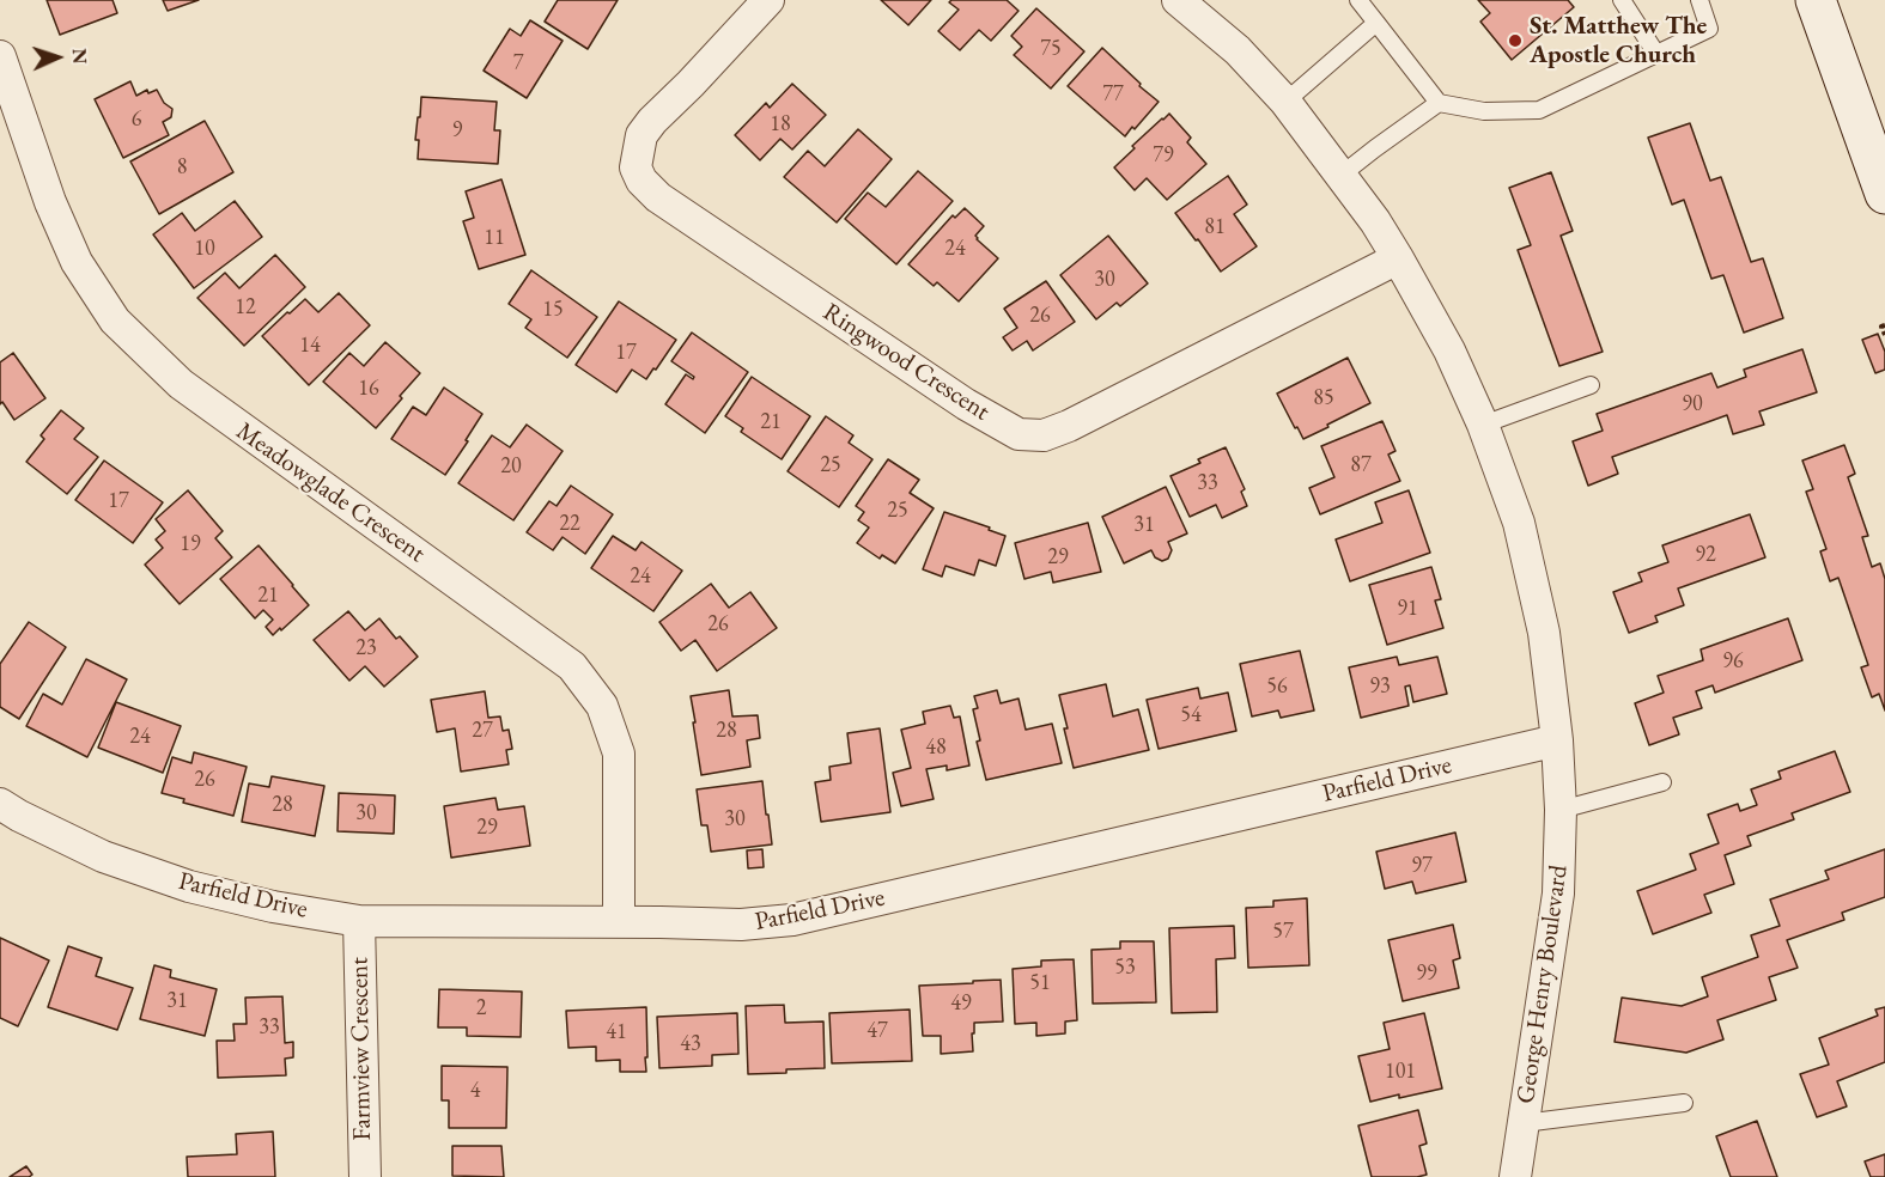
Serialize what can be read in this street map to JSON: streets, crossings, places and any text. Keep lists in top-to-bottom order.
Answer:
{
  "streets": {
    "street": [
      "Ringwood Crescent",
      "Meadowglade Crescent",
      "Parfield Drive",
      "George Henry Boulevard",
      "Farmview Crescent"
    ]
  },
  "crossings": [
    ["Ringwood Crescent", "George Henry Boulevard"],
    ["Meadowglade Crescent", "Parfield Drive"],
    ["Parfield Drive", "George Henry Boulevard"],
    ["Parfield Drive", "Farmview Crescent"]
  ],
  "places": ["St. Matthew The Apostle Church"],
  "house_numbers": [
    "75",
    "7",
    "77",
    "6",
    "18",
    "9",
    "79",
    "8",
    "81",
    "11",
    "10",
    "24",
    "30",
    "12",
    "15",
    "26",
    "14",
    "17",
    "16",
    "85",
    "90",
    "21",
    "25",
    "87",
    "20",
    "33",
    "17",
    "25",
    "22",
    "31",
    "19",
    "92",
    "29",
    "24",
    "21",
    "91",
    "26",
    "23",
    "96",
    "56",
    "93",
    "54",
    "27",
    "28",
    "24",
    "48",
    "26",
    "28",
    "30",
    "30",
    "29",
    "97",
    "57",
    "53",
    "99",
    "51",
    "31",
    "49",
    "2",
    "33",
    "47",
    "41",
    "43",
    "101",
    "4"
  ],
  "north": "right"
}
